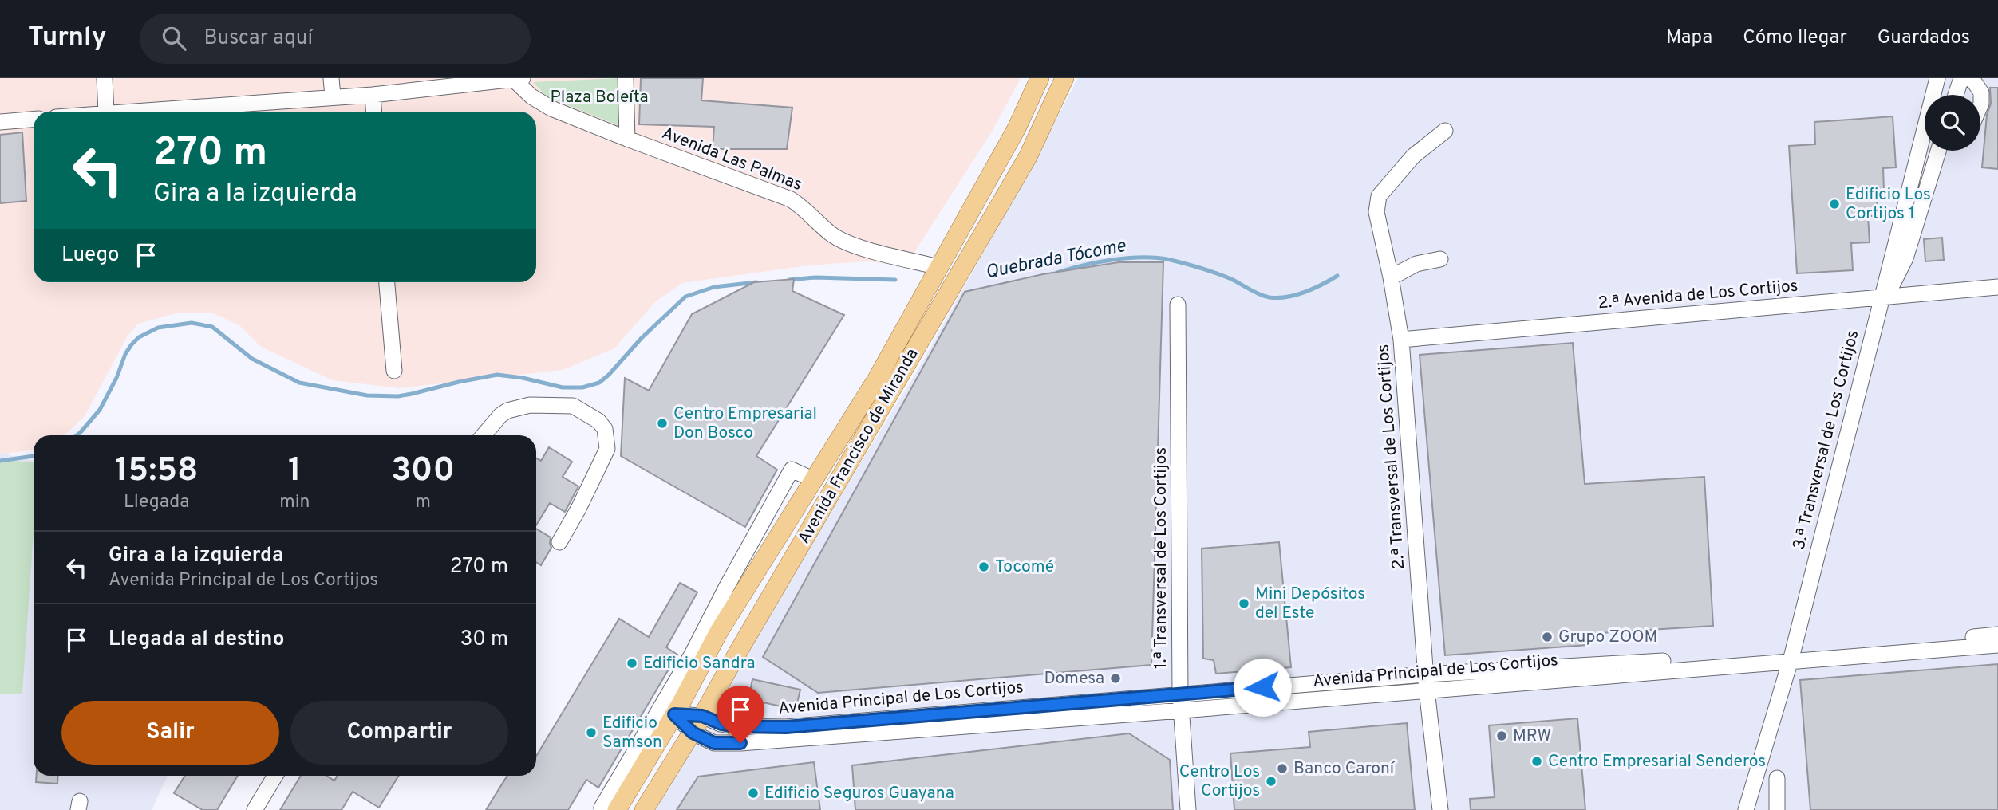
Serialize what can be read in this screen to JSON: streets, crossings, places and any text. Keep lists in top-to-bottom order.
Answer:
{
  "streets": {
    "main road": ["Avenida Francisco de Miranda"],
    "street": [
      "Avenida Las Palmas",
      "2.ª Avenida de Los Cortijos",
      "3.ª Transversal de Los Cortijos",
      "2.ª Transversal de Los Cortijos",
      "1.ª Transversal de Los Cortijos",
      "Avenida Principal de Los Cortijos"
    ]
  },
  "crossings": [
    ["Avenida Las Palmas", "Avenida Francisco de Miranda"],
    ["2.ª Avenida de Los Cortijos", "3.ª Transversal de Los Cortijos"],
    ["2.ª Avenida de Los Cortijos", "2.ª Transversal de Los Cortijos"],
    ["3.ª Transversal de Los Cortijos", "Avenida Principal de Los Cortijos"],
    ["Avenida Francisco de Miranda", "Avenida Principal de Los Cortijos"],
    ["2.ª Transversal de Los Cortijos", "Avenida Principal de Los Cortijos"],
    ["1.ª Transversal de Los Cortijos", "Avenida Principal de Los Cortijos"]
  ],
  "water": ["Quebrada Tócome"],
  "parks": ["Plaza Boleíta"],
  "places": [
    "Edificio Los Cortijos 1",
    "Centro Empresarial Don Bosco",
    "Tocomé",
    "Mini Depósitos del Este",
    "Grupo ZOOM",
    "Edificio Sandra",
    "Domesa",
    "Edificio Samson",
    "MRW",
    "Centro Empresarial Senderos",
    "Banco Caroní",
    "Centro Los Cortijos",
    "Edificio Seguros Guayana"
  ],
  "page": {
    "header": "Turnly",
    "search": "Buscar aquí",
    "nav": ["Mapa", "Cómo llegar", "Guardados"],
    "turn": ["270 m", "Gira a la izquierda"],
    "then": "Luego",
    "eta": [
      "15:58",
      "Llegada",
      "1",
      "min",
      "300",
      "m"
    ],
    "list": [
      {
        "name": "Gira a la izquierda",
        "note": "Avenida Principal de Los Cortijos",
        "value": "270 m"
      },
      {
        "name": "Llegada al destino",
        "value": "30 m"
      }
    ],
    "buttons": ["Salir", "Compartir"]
  }
}
